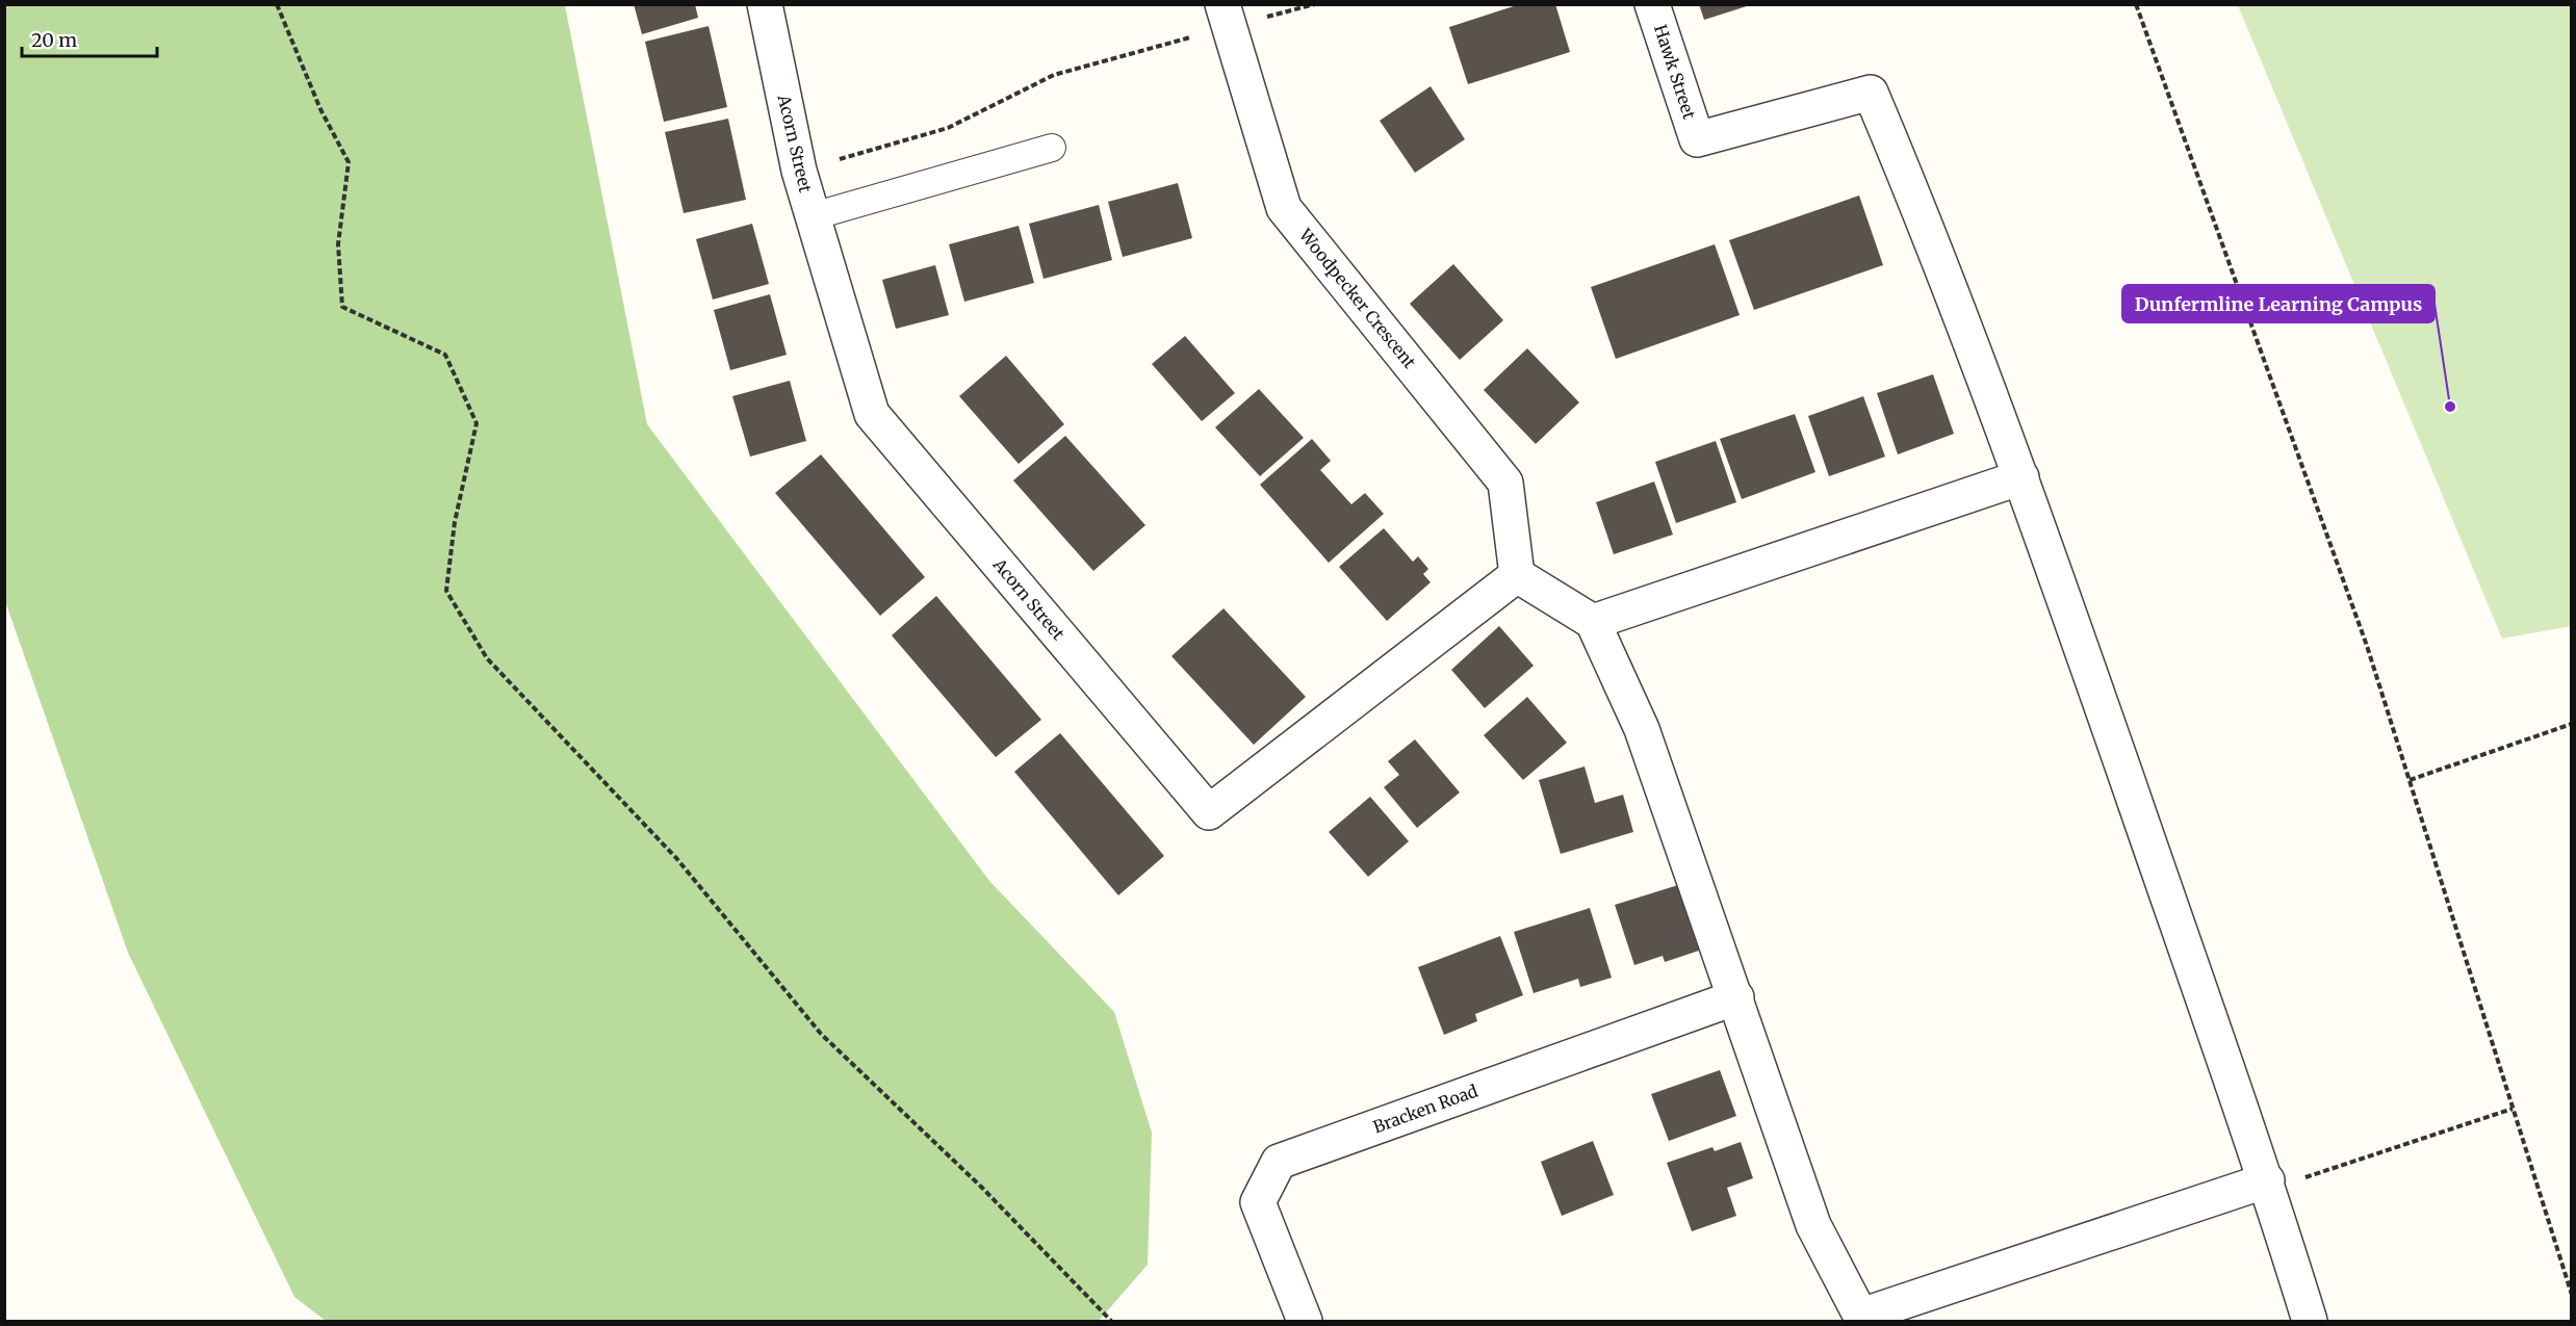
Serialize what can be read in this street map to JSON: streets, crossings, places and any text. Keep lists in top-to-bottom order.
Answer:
{
  "streets": {
    "street": [
      "Hawk Street",
      "Acorn Street",
      "Woodpecker Crescent",
      "Bracken Road"
    ]
  },
  "crossings": [
    ["Acorn Street", "Woodpecker Crescent"]
  ],
  "places": ["Dunfermline Learning Campus"],
  "scale_bar": "20 m"
}
